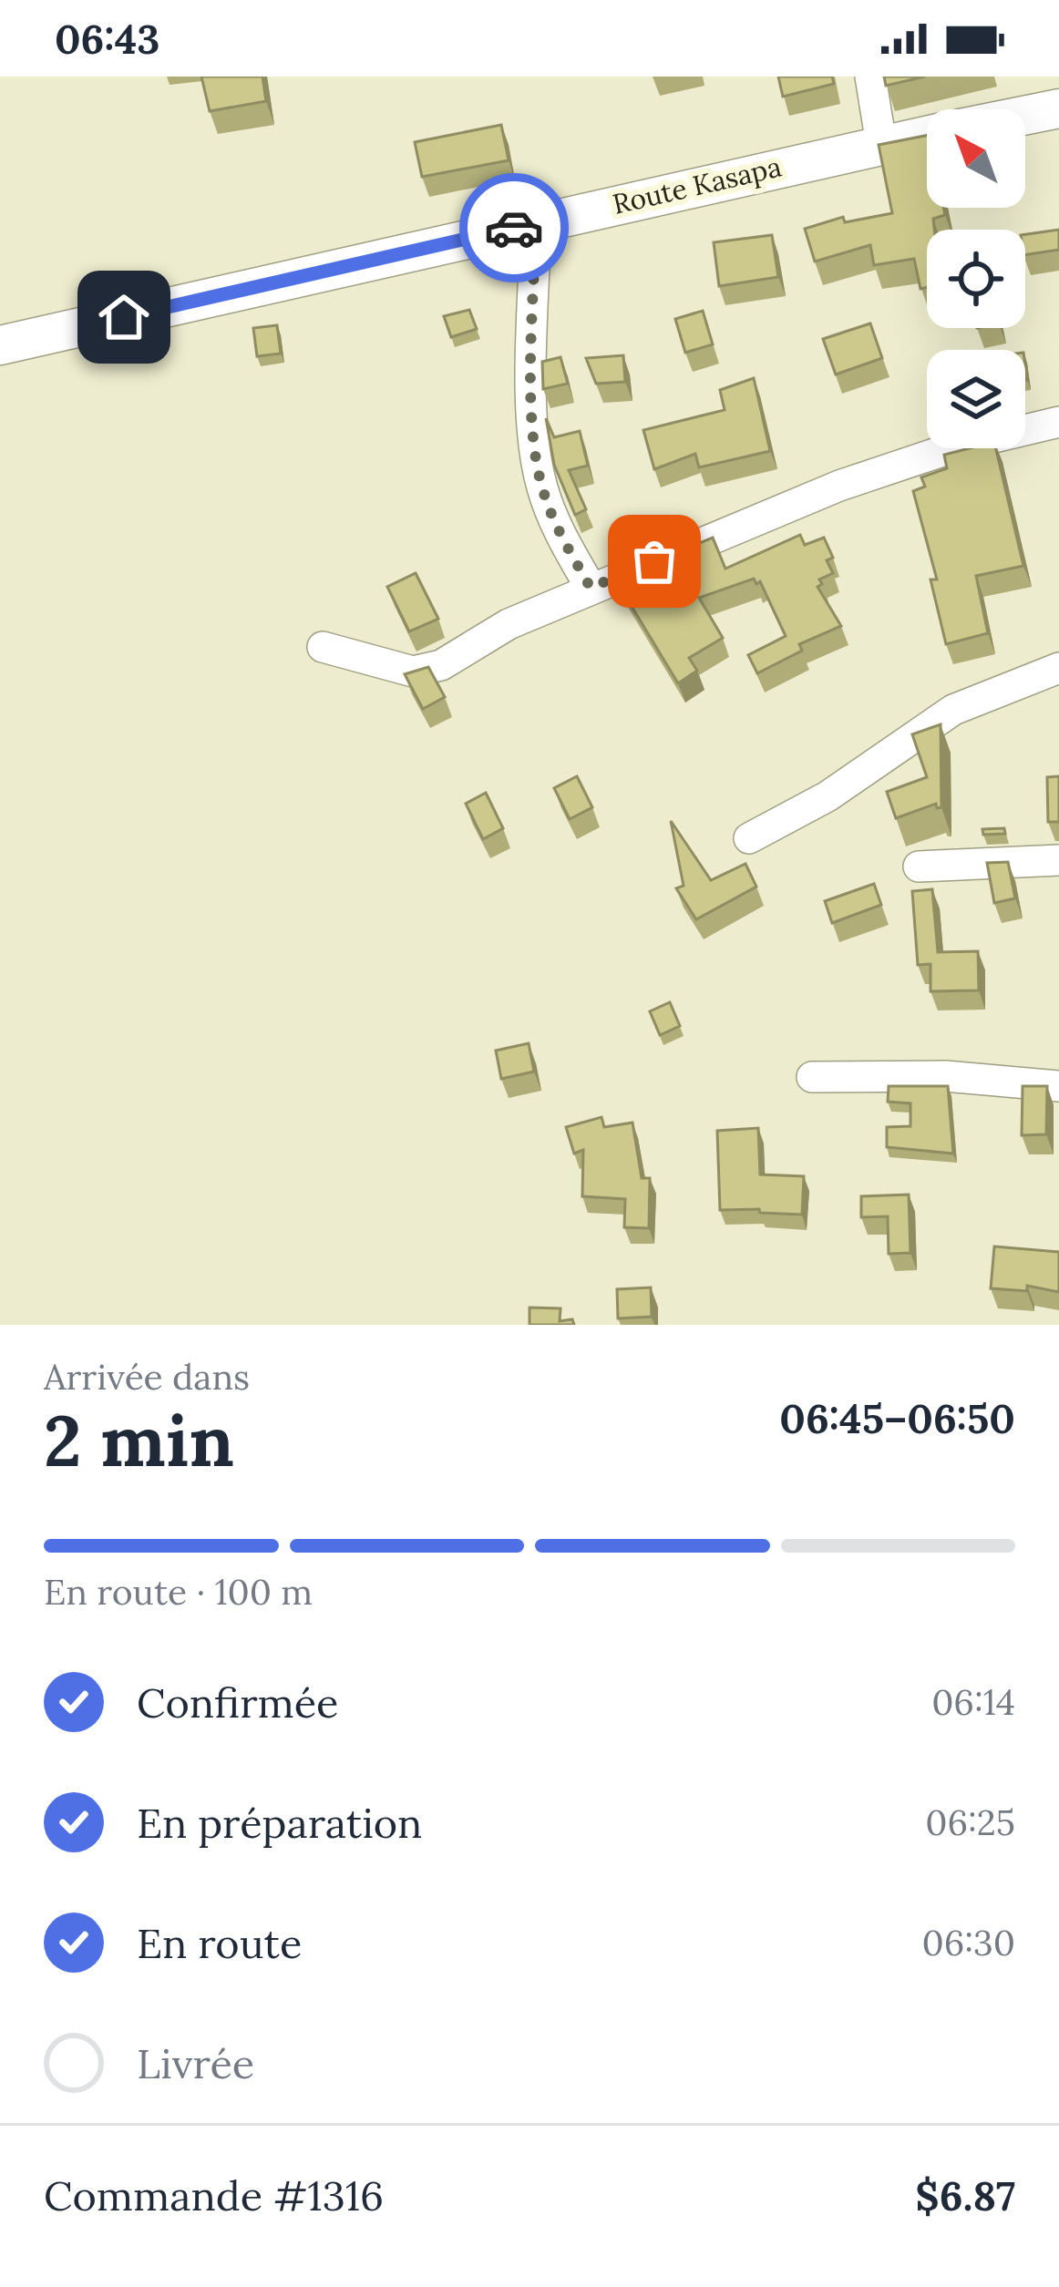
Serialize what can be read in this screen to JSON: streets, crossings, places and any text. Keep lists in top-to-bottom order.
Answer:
{
  "streets": {
    "main road": ["Route Kasapa"]
  },
  "north": "top left",
  "page": {
    "status": "06:43",
    "heading": ["2 min", "Arrivée dans", "06:45–06:50"],
    "panel": ["Commande #1316", "$6.87"],
    "bar": "En route · 100 m",
    "list": [
      ["Confirmée", "06:14"],
      ["En préparation", "06:25"],
      ["En route", "06:30"],
      "Livrée"
    ]
  }
}
